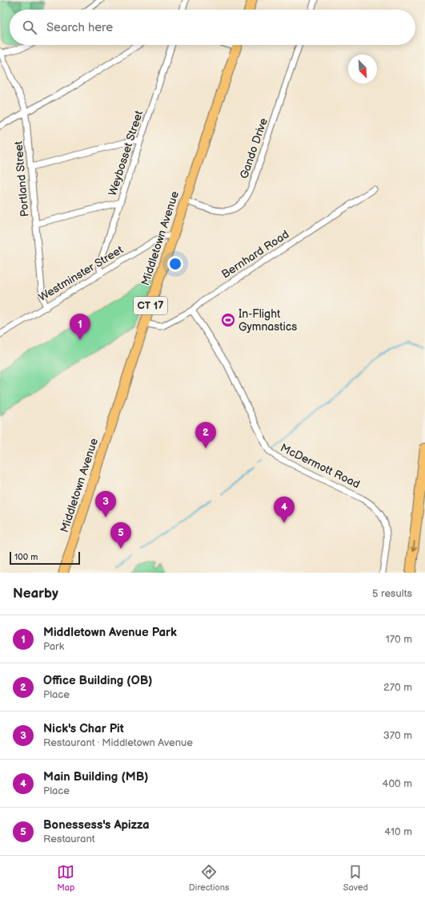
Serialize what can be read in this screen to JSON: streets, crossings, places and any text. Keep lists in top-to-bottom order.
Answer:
{
  "streets": {
    "main road": ["Middletown Avenue", "CT 17"],
    "street": [
      "Gando Drive",
      "Weybosset Street",
      "Portland Street",
      "Bernhard Road",
      "Westminster Street",
      "McDermott Road"
    ]
  },
  "crossings": [
    ["Gando Drive", "Middletown Avenue"],
    ["Weybosset Street", "Westminster Street"],
    ["Portland Street", "Westminster Street"],
    ["Middletown Avenue", "Bernhard Road"],
    ["Middletown Avenue", "Westminster Street"],
    ["Bernhard Road", "McDermott Road"]
  ],
  "places": {
    "sports": ["In-Flight Gymnastics"]
  },
  "scale_bar": "100 m",
  "north": "bottom right",
  "page": {
    "search": "Search here",
    "pins": [
      "1",
      "2",
      "3",
      "4",
      "5"
    ],
    "scale": "100 m",
    "heading": ["Nearby", "5 results"],
    "list": [
      {
        "mark": "1",
        "name": "Middletown Avenue Park",
        "note": "Park",
        "value": "170 m"
      },
      {
        "mark": "2",
        "name": "Office Building (OB)",
        "note": "Place",
        "value": "270 m"
      },
      {
        "mark": "3",
        "name": "Nick's Char Pit",
        "note": "Restaurant · Middletown Avenue",
        "value": "370 m"
      },
      {
        "mark": "4",
        "name": "Main Building (MB)",
        "note": "Place",
        "value": "400 m"
      },
      {
        "mark": "5",
        "name": "Bonessess's Apizza",
        "note": "Restaurant",
        "value": "410 m"
      }
    ],
    "nav": ["Map", "Directions", "Saved"]
  }
}
